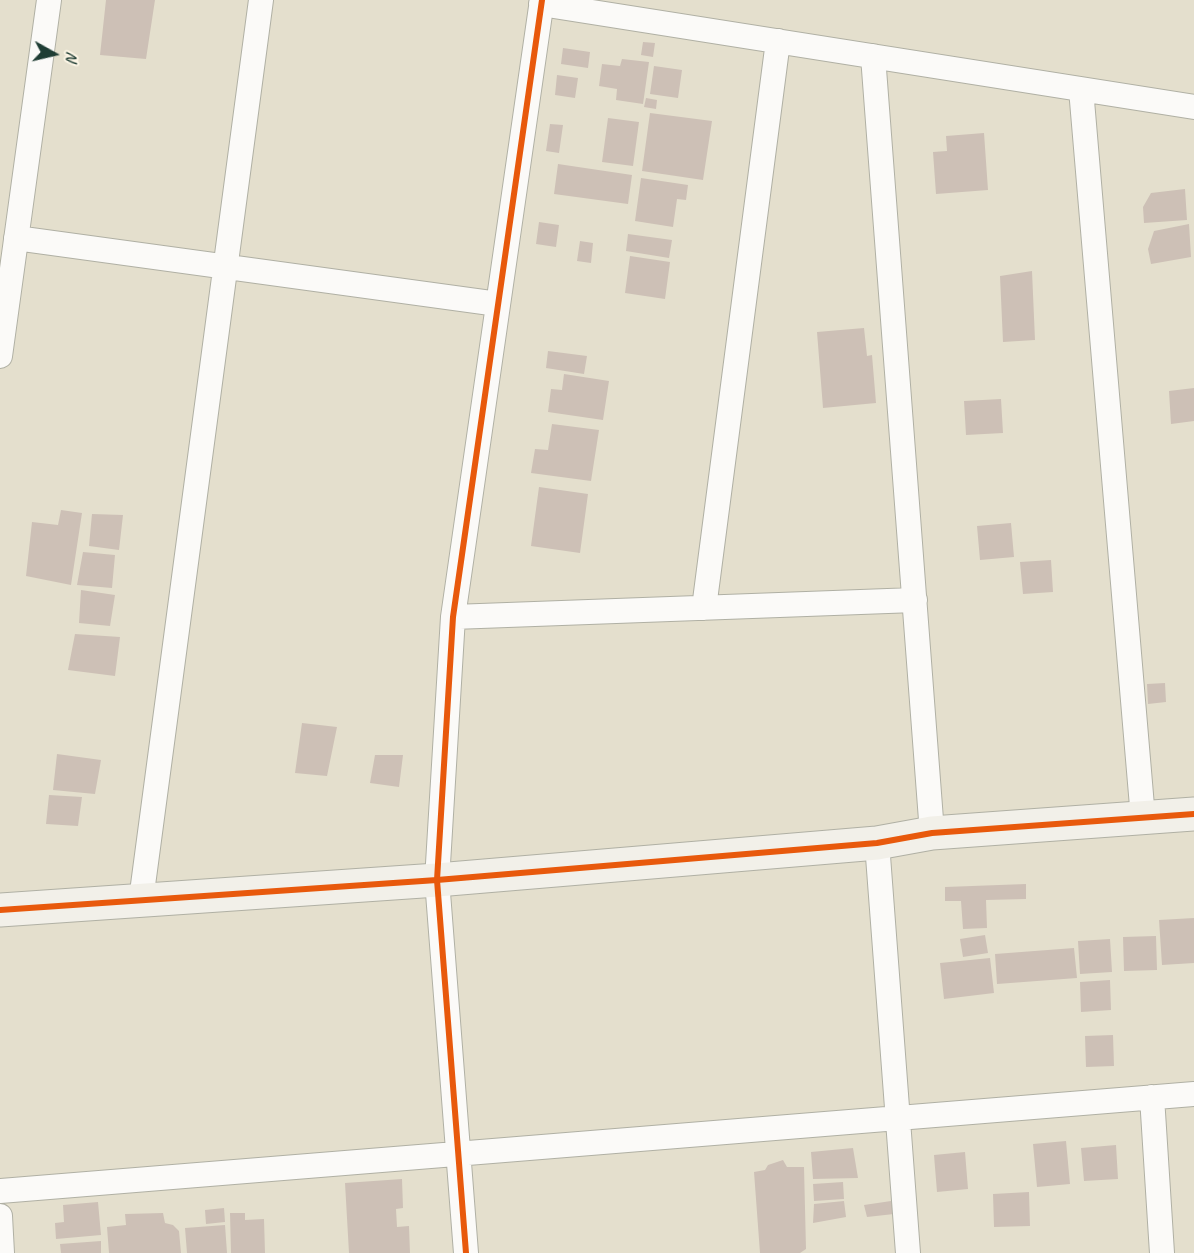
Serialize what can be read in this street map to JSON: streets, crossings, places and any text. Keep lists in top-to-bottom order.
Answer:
{
  "north": "right"
}
